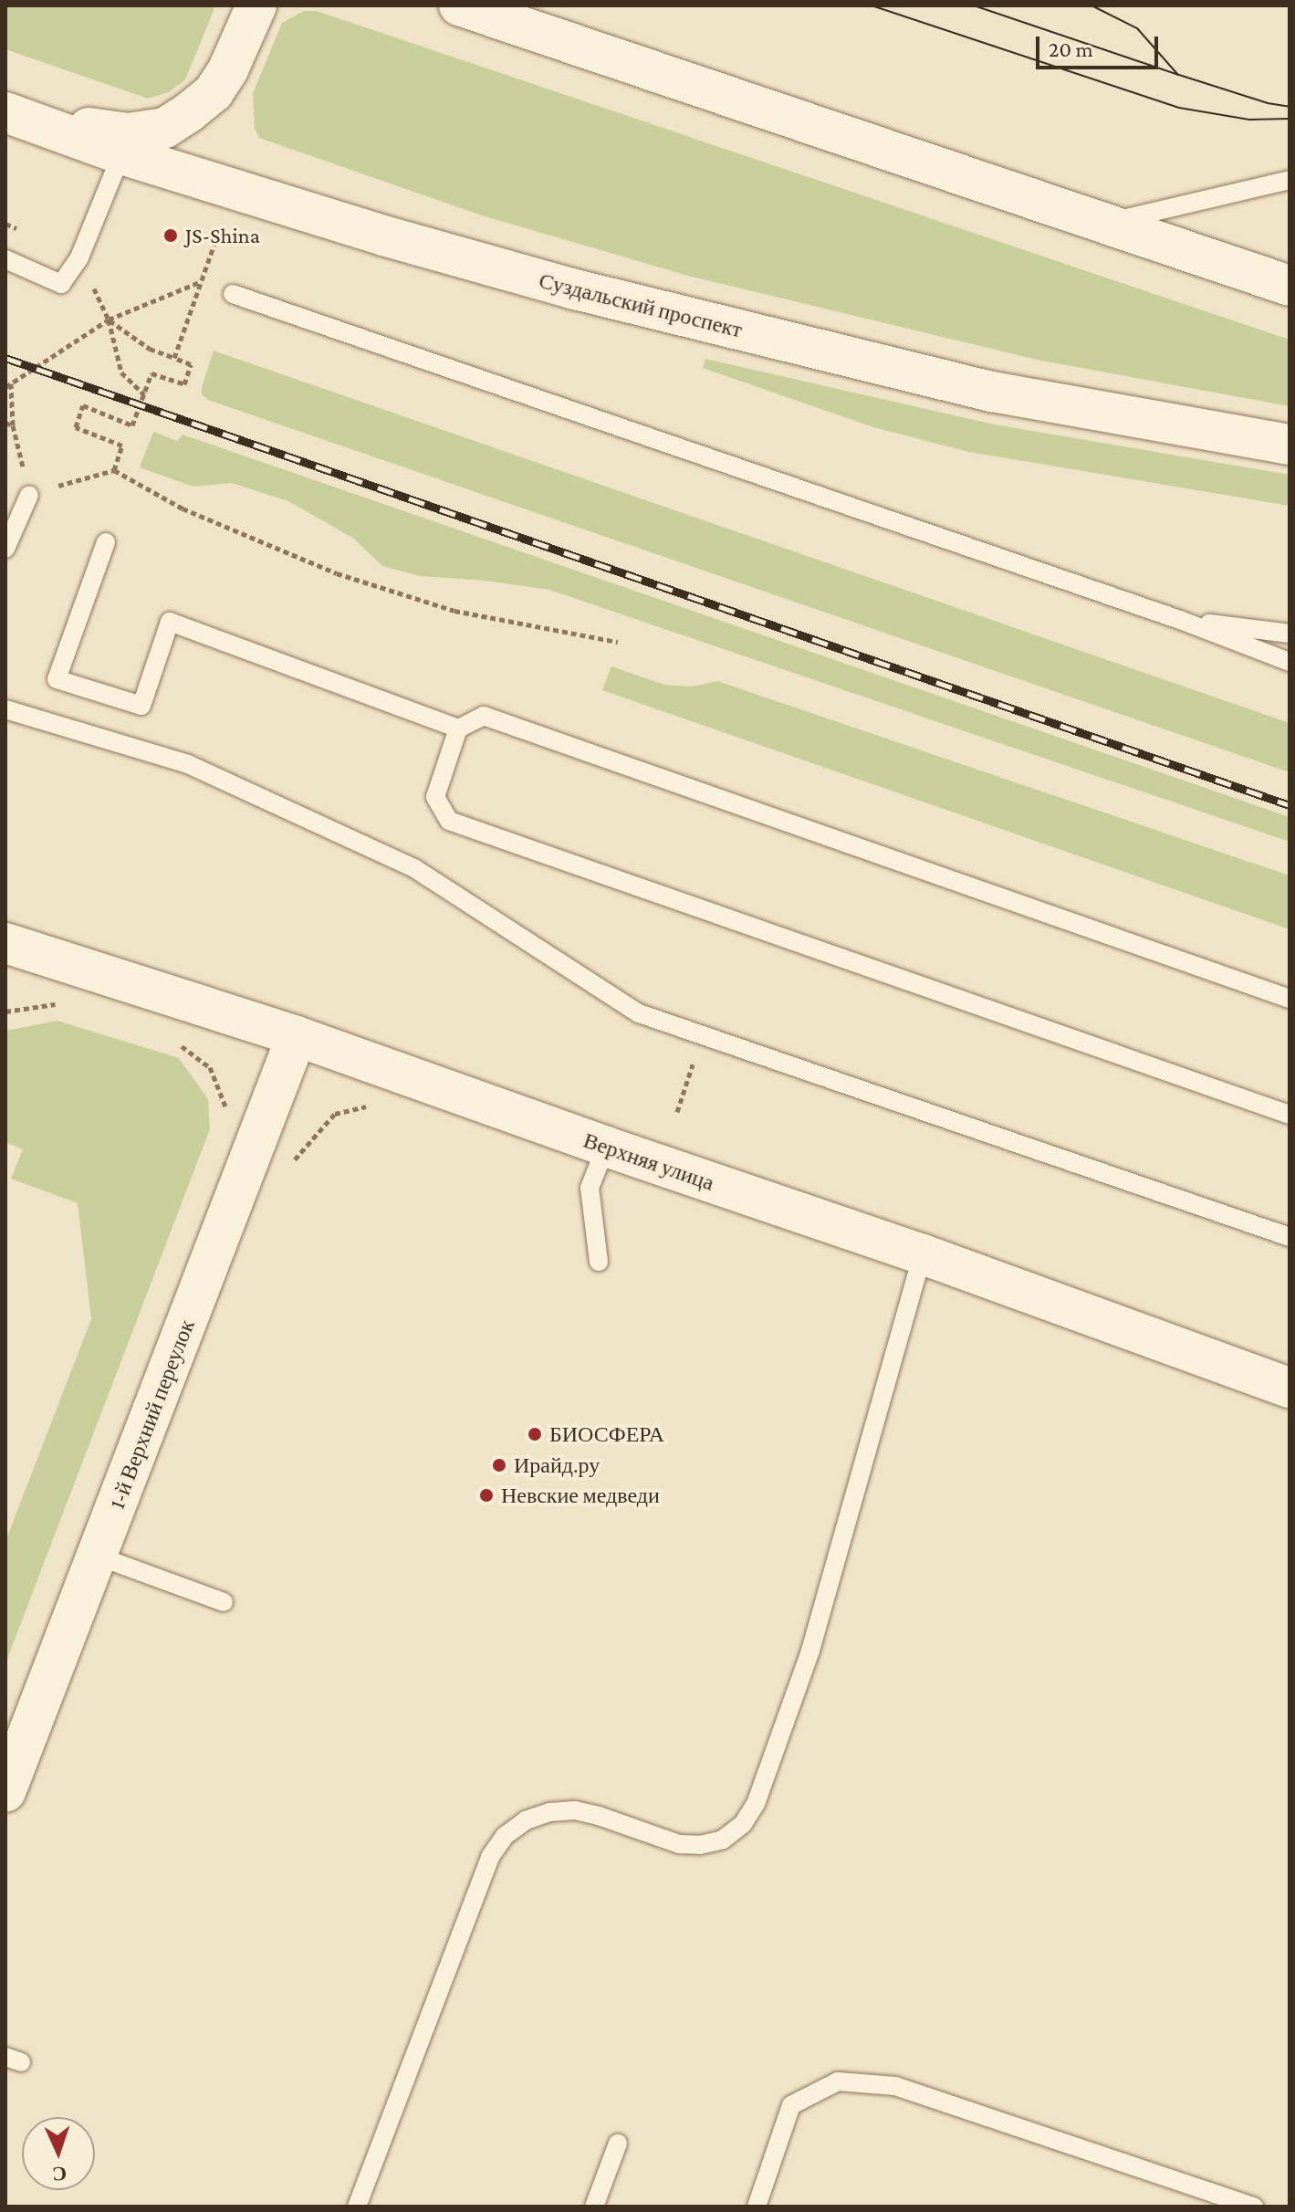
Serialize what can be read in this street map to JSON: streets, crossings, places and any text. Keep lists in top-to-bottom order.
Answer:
{
  "streets": {
    "main road": ["Суздальский проспект", "Верхняя улица", "1-й Верхний переулок"]
  },
  "crossings": [
    ["Верхняя улица", "1-й Верхний переулок"]
  ],
  "places": [
    "JS-Shina",
    "БИОСФЕРА",
    "Ирайд.ру",
    "Невские медведи"
  ],
  "scale_bar": "20 m",
  "north": "bottom"
}
